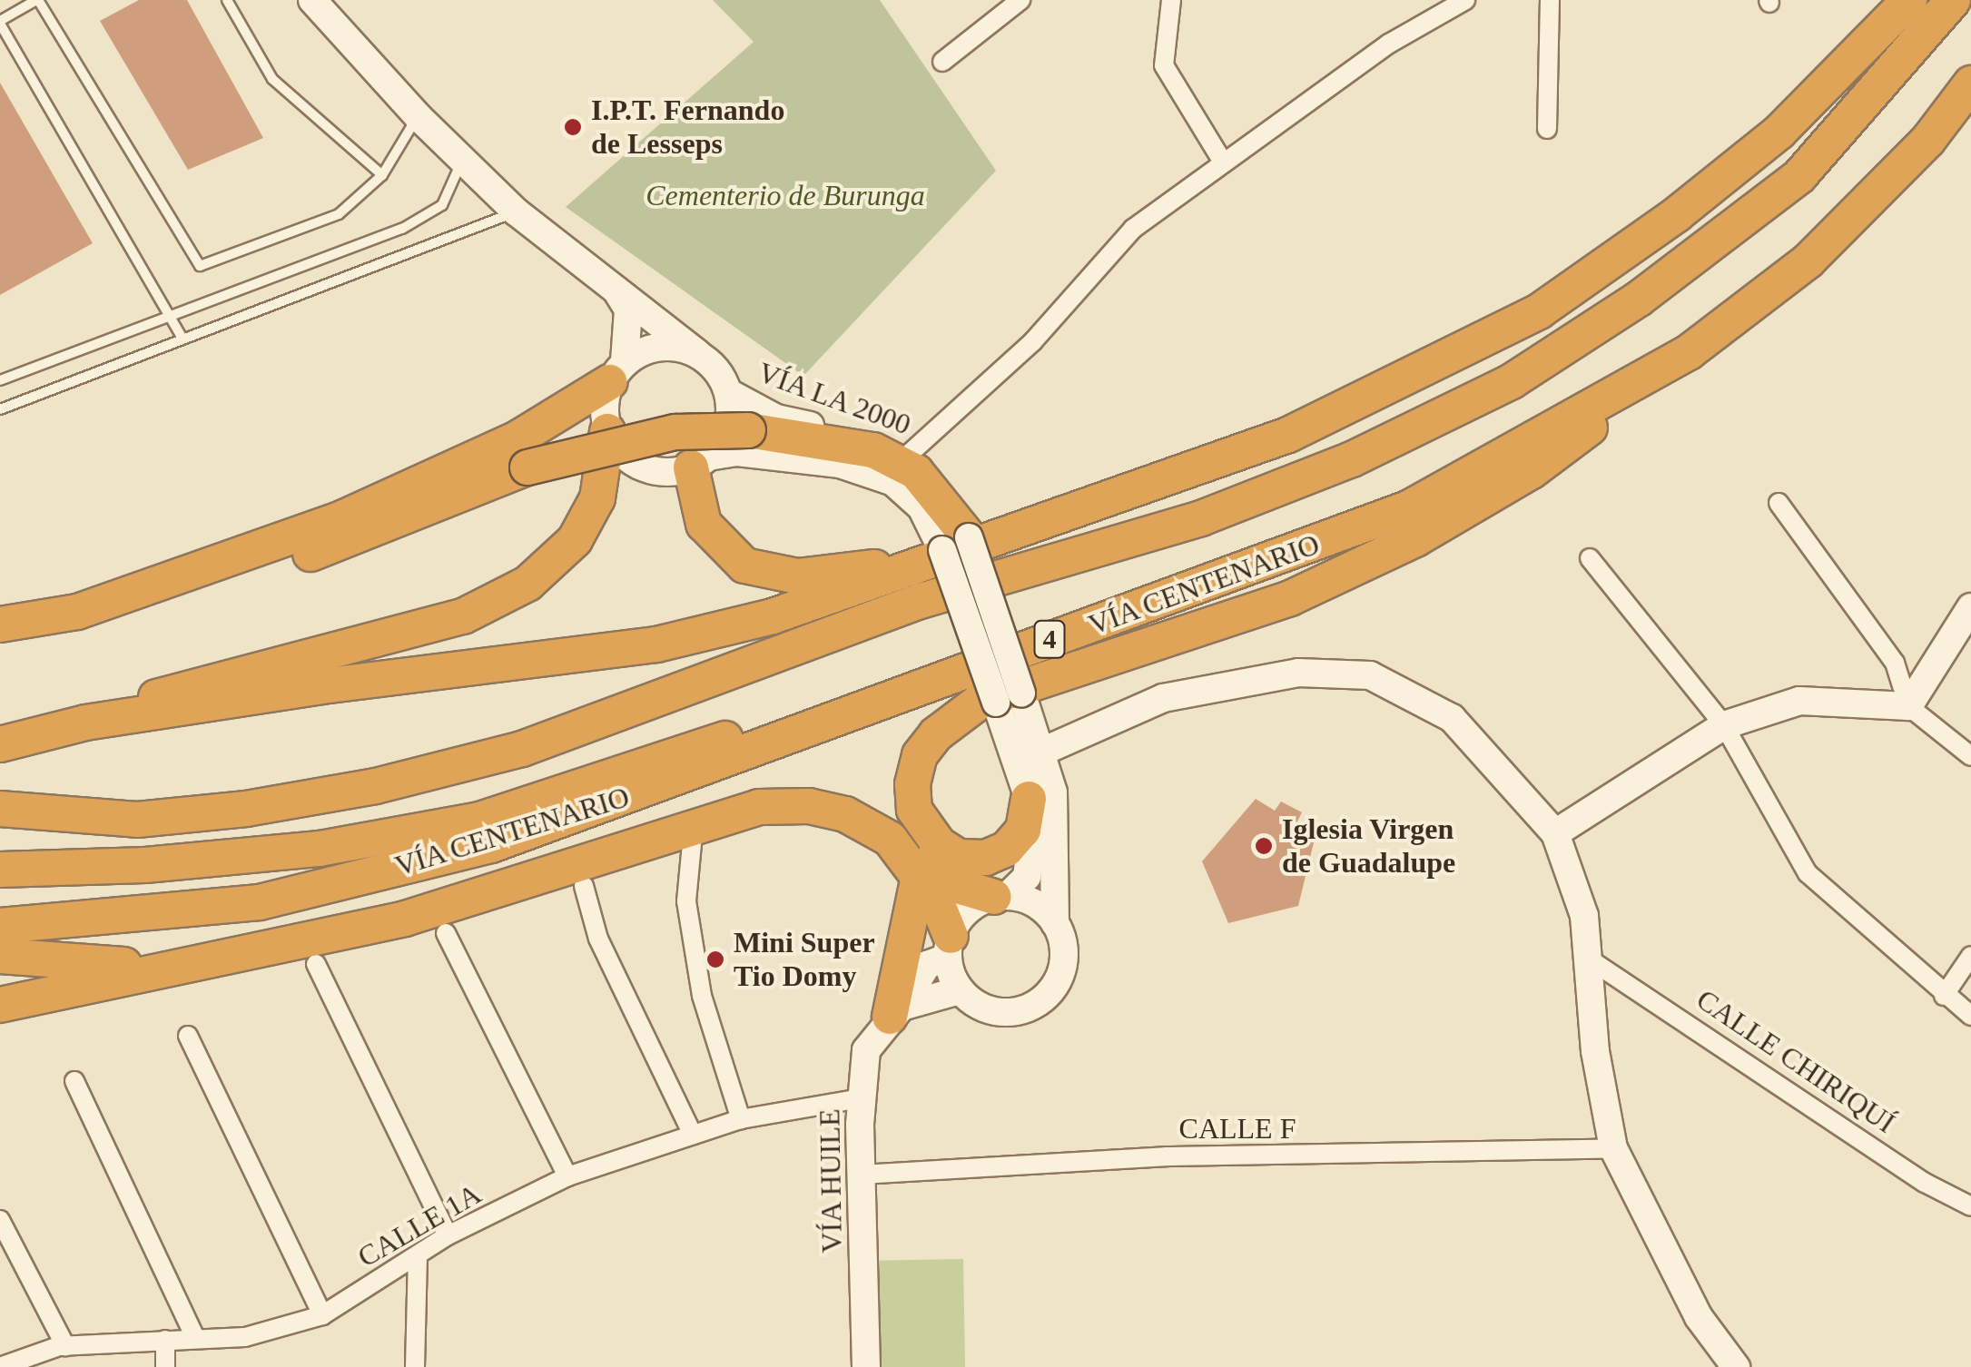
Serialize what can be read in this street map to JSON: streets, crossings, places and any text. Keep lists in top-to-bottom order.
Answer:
{
  "streets": {
    "highway": ["VÍA CENTENARIO", "4"],
    "street": [
      "VÍA LA 2000",
      "CALLE CHIRIQUÍ",
      "CALLE F",
      "VÍA HUILE",
      "CALLE 1A"
    ]
  },
  "crossings": [
    ["VÍA LA 2000", "VÍA HUILE"],
    ["CALLE F", "VÍA HUILE"],
    ["VÍA HUILE", "CALLE 1A"]
  ],
  "parks": ["Cementerio de Burunga"],
  "places": ["I.P.T. Fernando de Lesseps", "Iglesia Virgen de Guadalupe", "Mini Super Tio Domy"]
}
